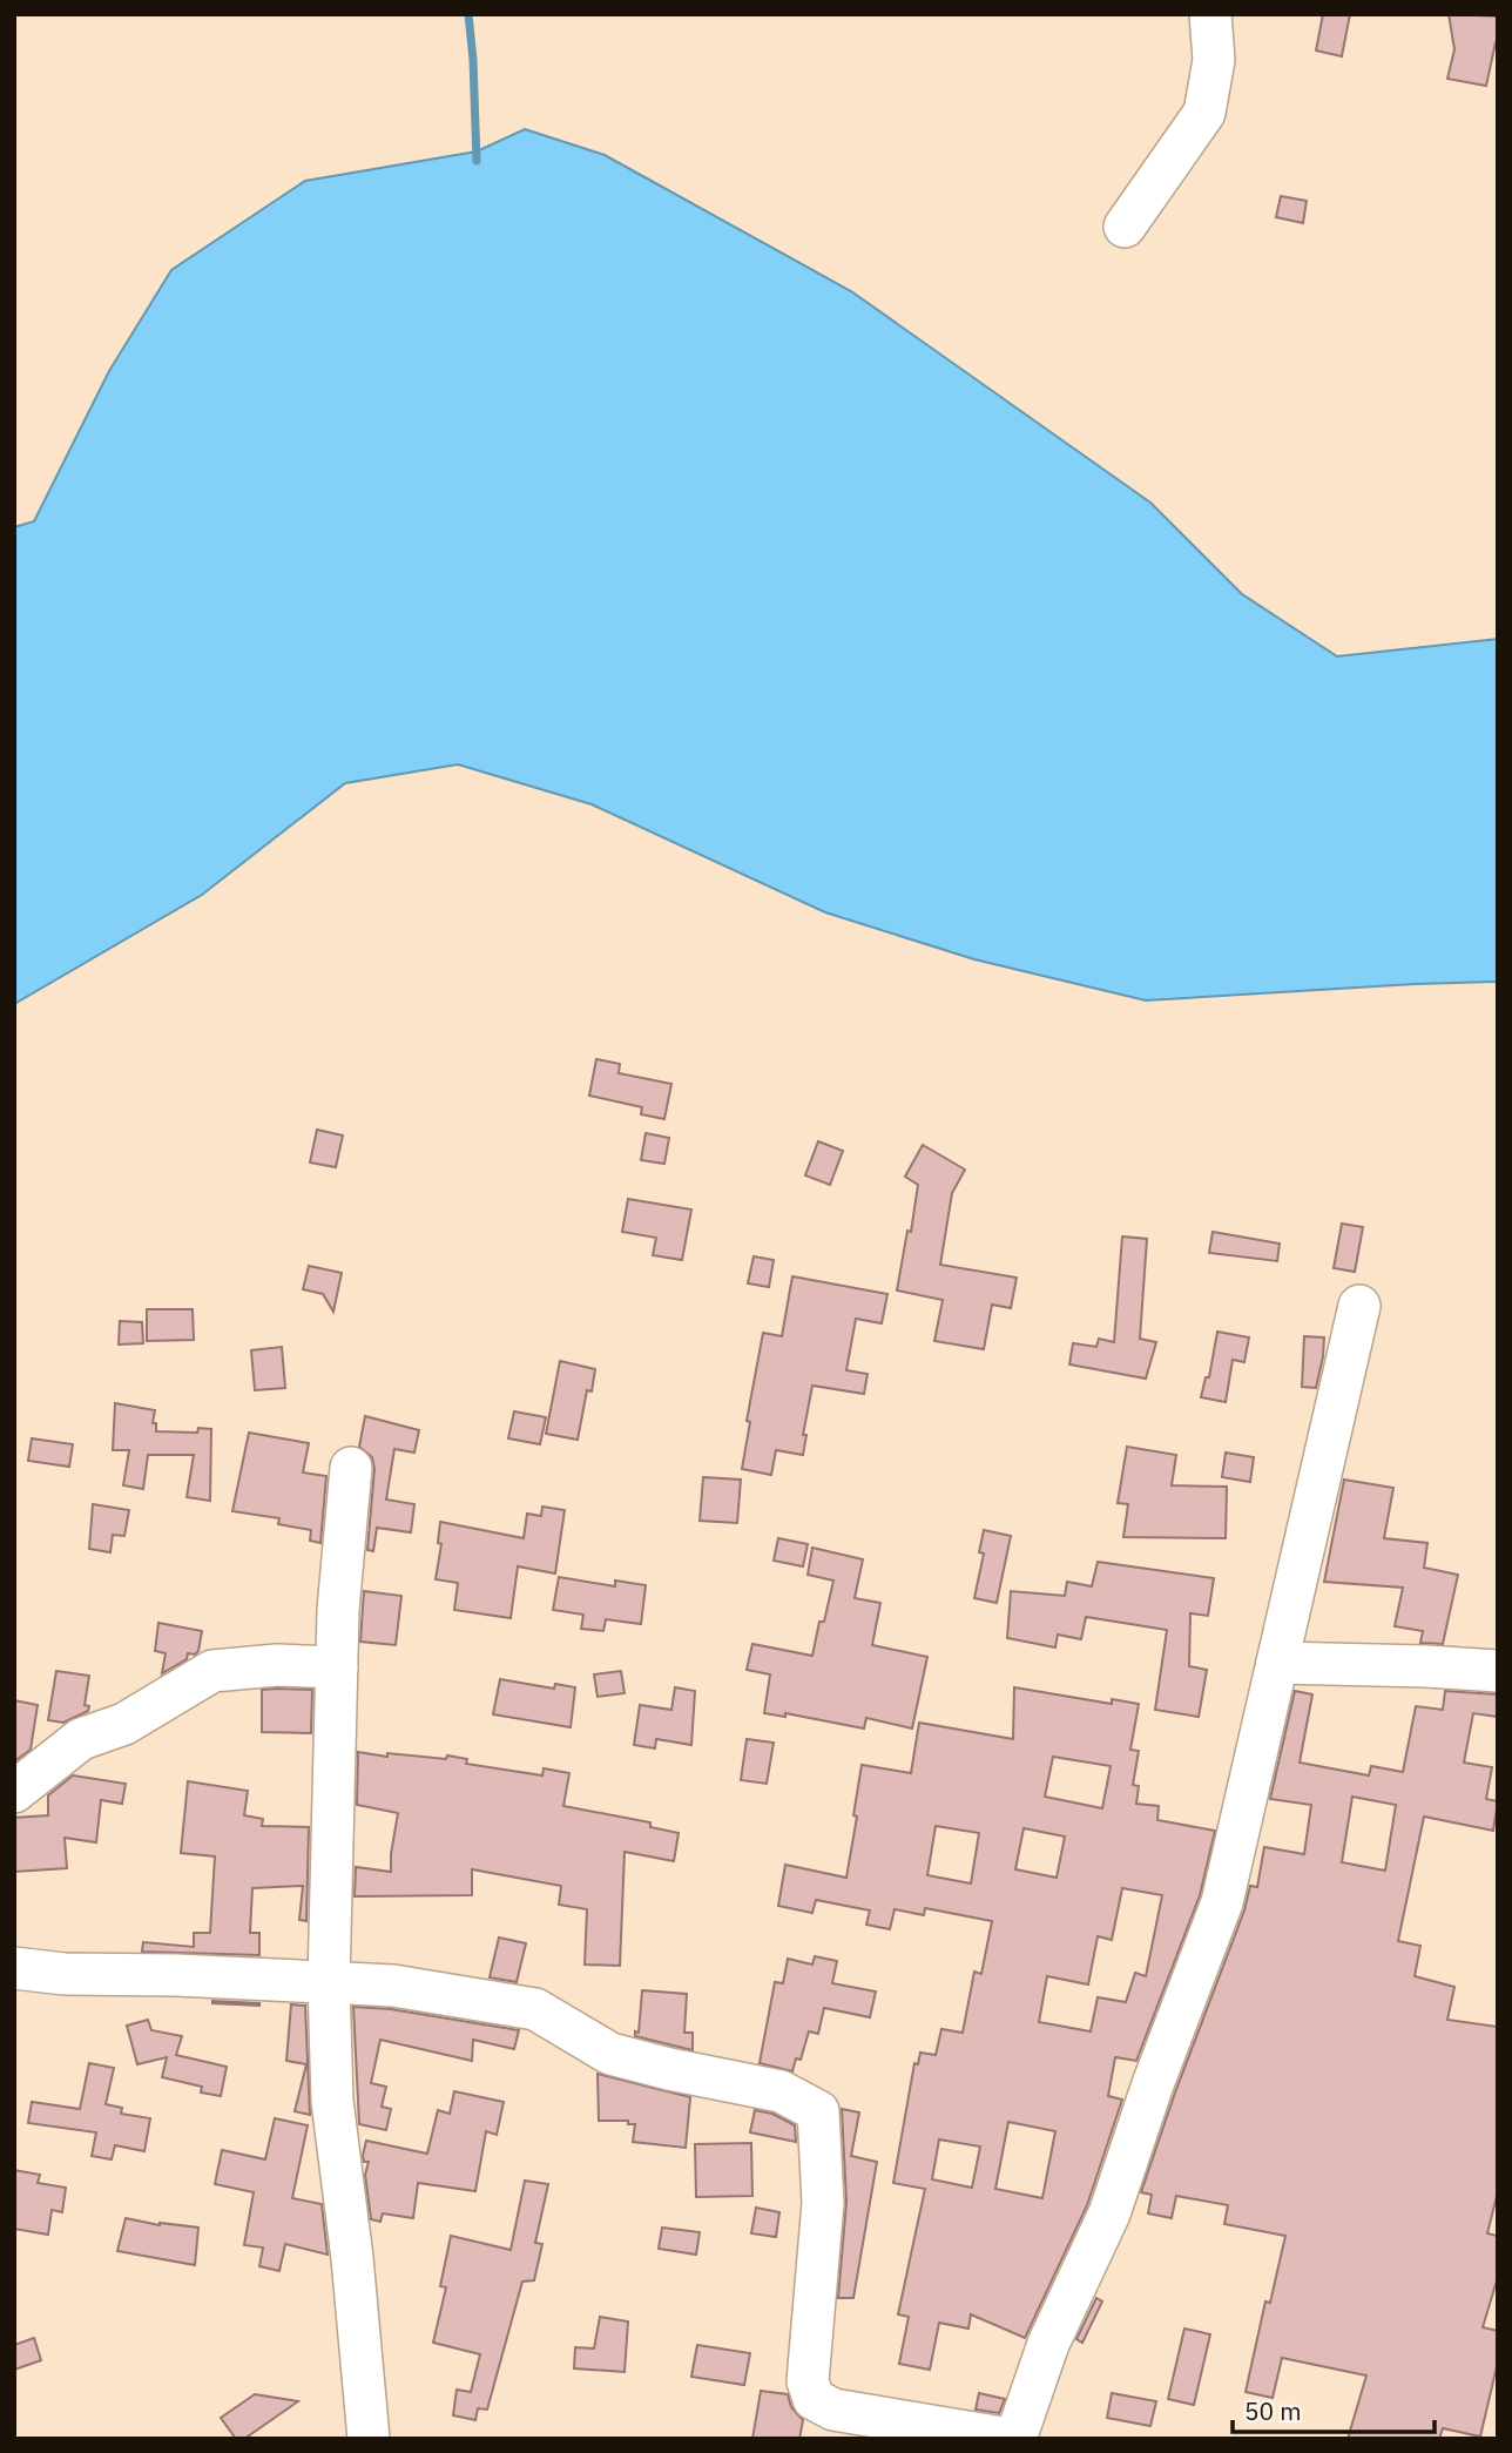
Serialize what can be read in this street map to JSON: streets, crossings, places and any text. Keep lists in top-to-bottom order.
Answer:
{
  "scale_bar": "50 m"
}
